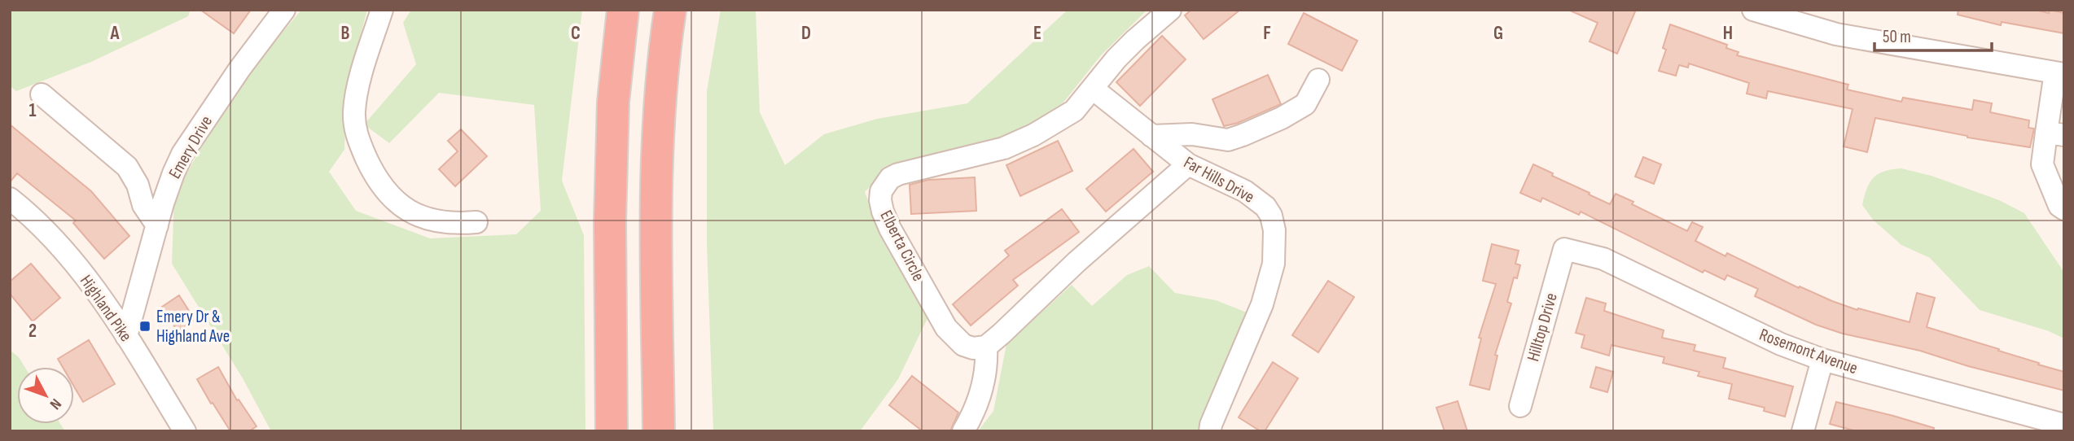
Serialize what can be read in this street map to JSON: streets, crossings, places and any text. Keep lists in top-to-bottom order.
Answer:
{
  "streets": {
    "street": [
      "Emery Drive",
      "Far Hills Drive",
      "Elberta Circle",
      "Highland Pike",
      "Hilltop Drive",
      "Rosemont Avenue"
    ]
  },
  "crossings": [
    ["Emery Drive", "Highland Pike"],
    ["Far Hills Drive", "Elberta Circle"],
    ["Hilltop Drive", "Rosemont Avenue"]
  ],
  "places": {
    "transit": ["Emery Dr & Highland Ave"]
  },
  "scale_bar": "50 m",
  "north": "bottom right",
  "grid": {
    "columns": [
      "A",
      "B",
      "C",
      "D",
      "E",
      "F",
      "G",
      "H"
    ],
    "rows": ["1", "2"]
  }
}
